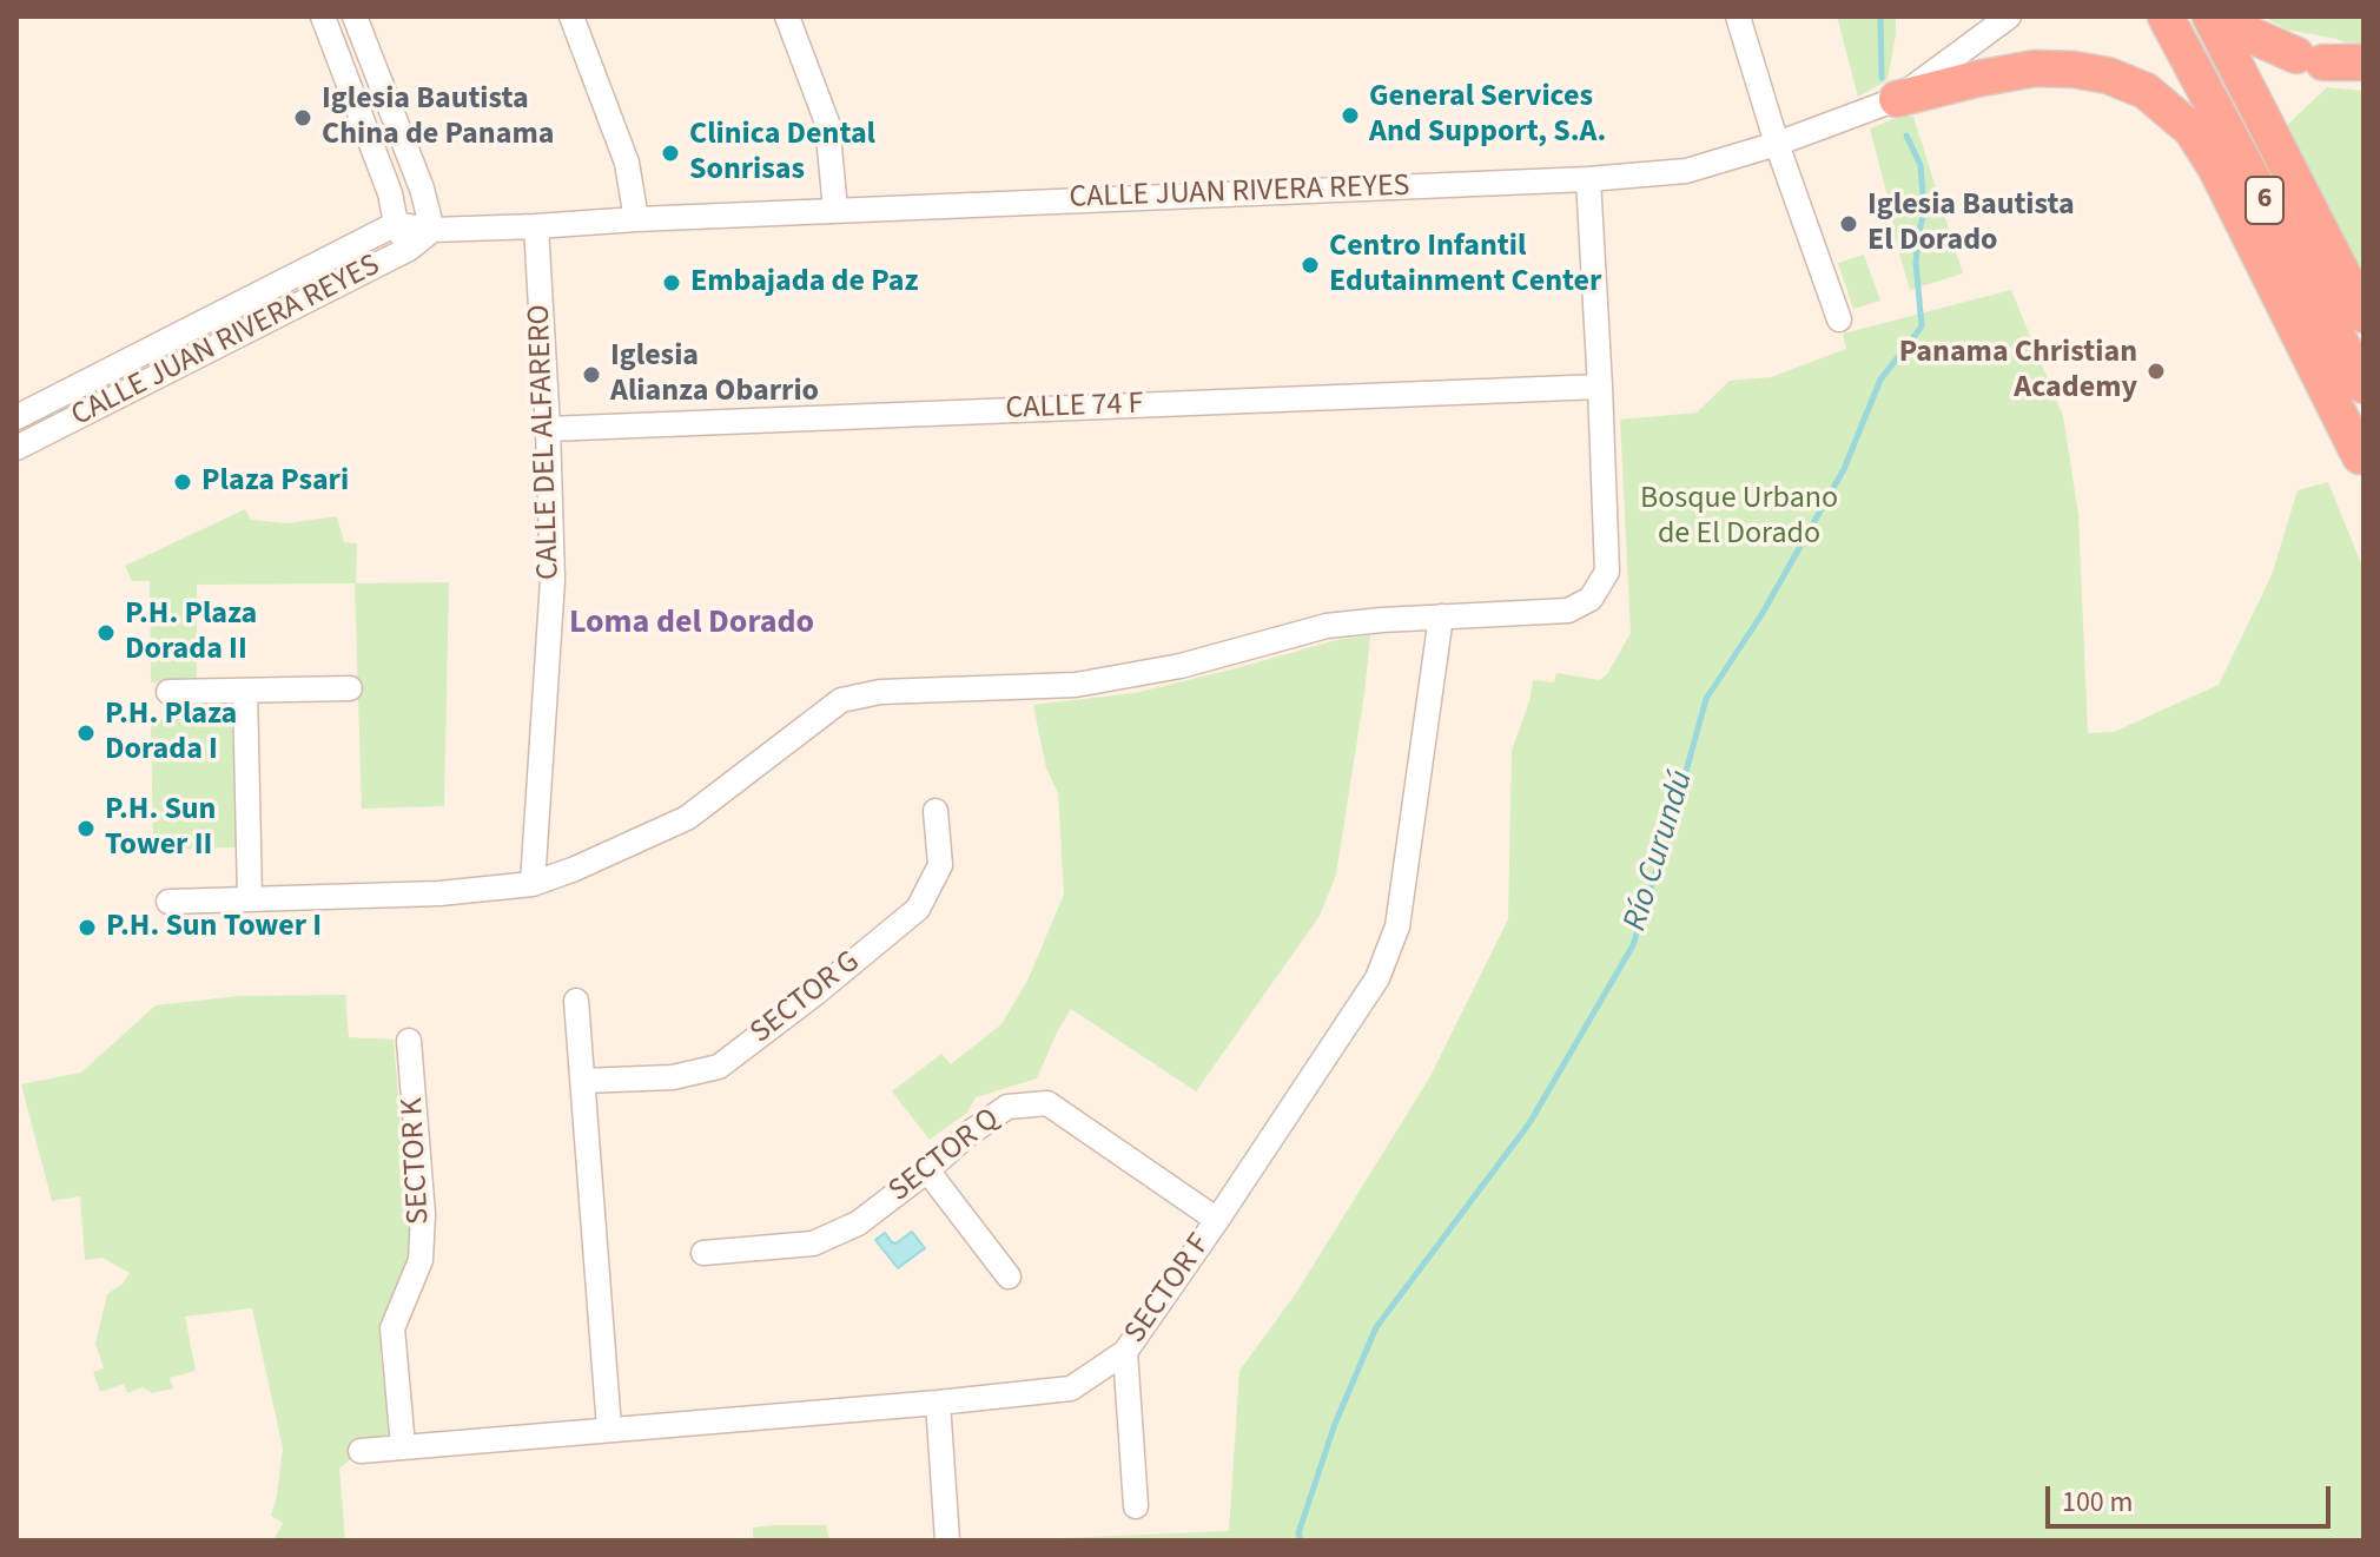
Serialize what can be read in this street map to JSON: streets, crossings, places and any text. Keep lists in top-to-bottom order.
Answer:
{
  "streets": {
    "highway": ["6"],
    "street": [
      "CALLE JUAN RIVERA REYES",
      "CALLE 74 F",
      "CALLE DEL ALFARERO",
      "SECTOR G",
      "SECTOR Q",
      "SECTOR K",
      "SECTOR F"
    ]
  },
  "crossings": [
    ["CALLE JUAN RIVERA REYES", "CALLE DEL ALFARERO"],
    ["CALLE 74 F", "CALLE DEL ALFARERO"],
    ["SECTOR Q", "SECTOR F"],
    ["SECTOR K", "SECTOR F"]
  ],
  "districts": ["Loma del Dorado"],
  "water": ["Río Curundú"],
  "parks": ["Bosque Urbano de El Dorado"],
  "places": [
    "General Services And Support, S.A.",
    "Iglesia Bautista China de Panama",
    "Clinica Dental Sonrisas",
    "Iglesia Bautista El Dorado",
    "Centro Infantil Edutainment Center",
    "Embajada de Paz",
    "Panama Christian Academy",
    "Iglesia Alianza Obarrio",
    "Plaza Psari",
    "P.H. Plaza Dorada II",
    "P.H. Plaza Dorada I",
    "P.H. Sun Tower II",
    "P.H. Sun Tower I"
  ],
  "scale_bar": "100 m"
}
